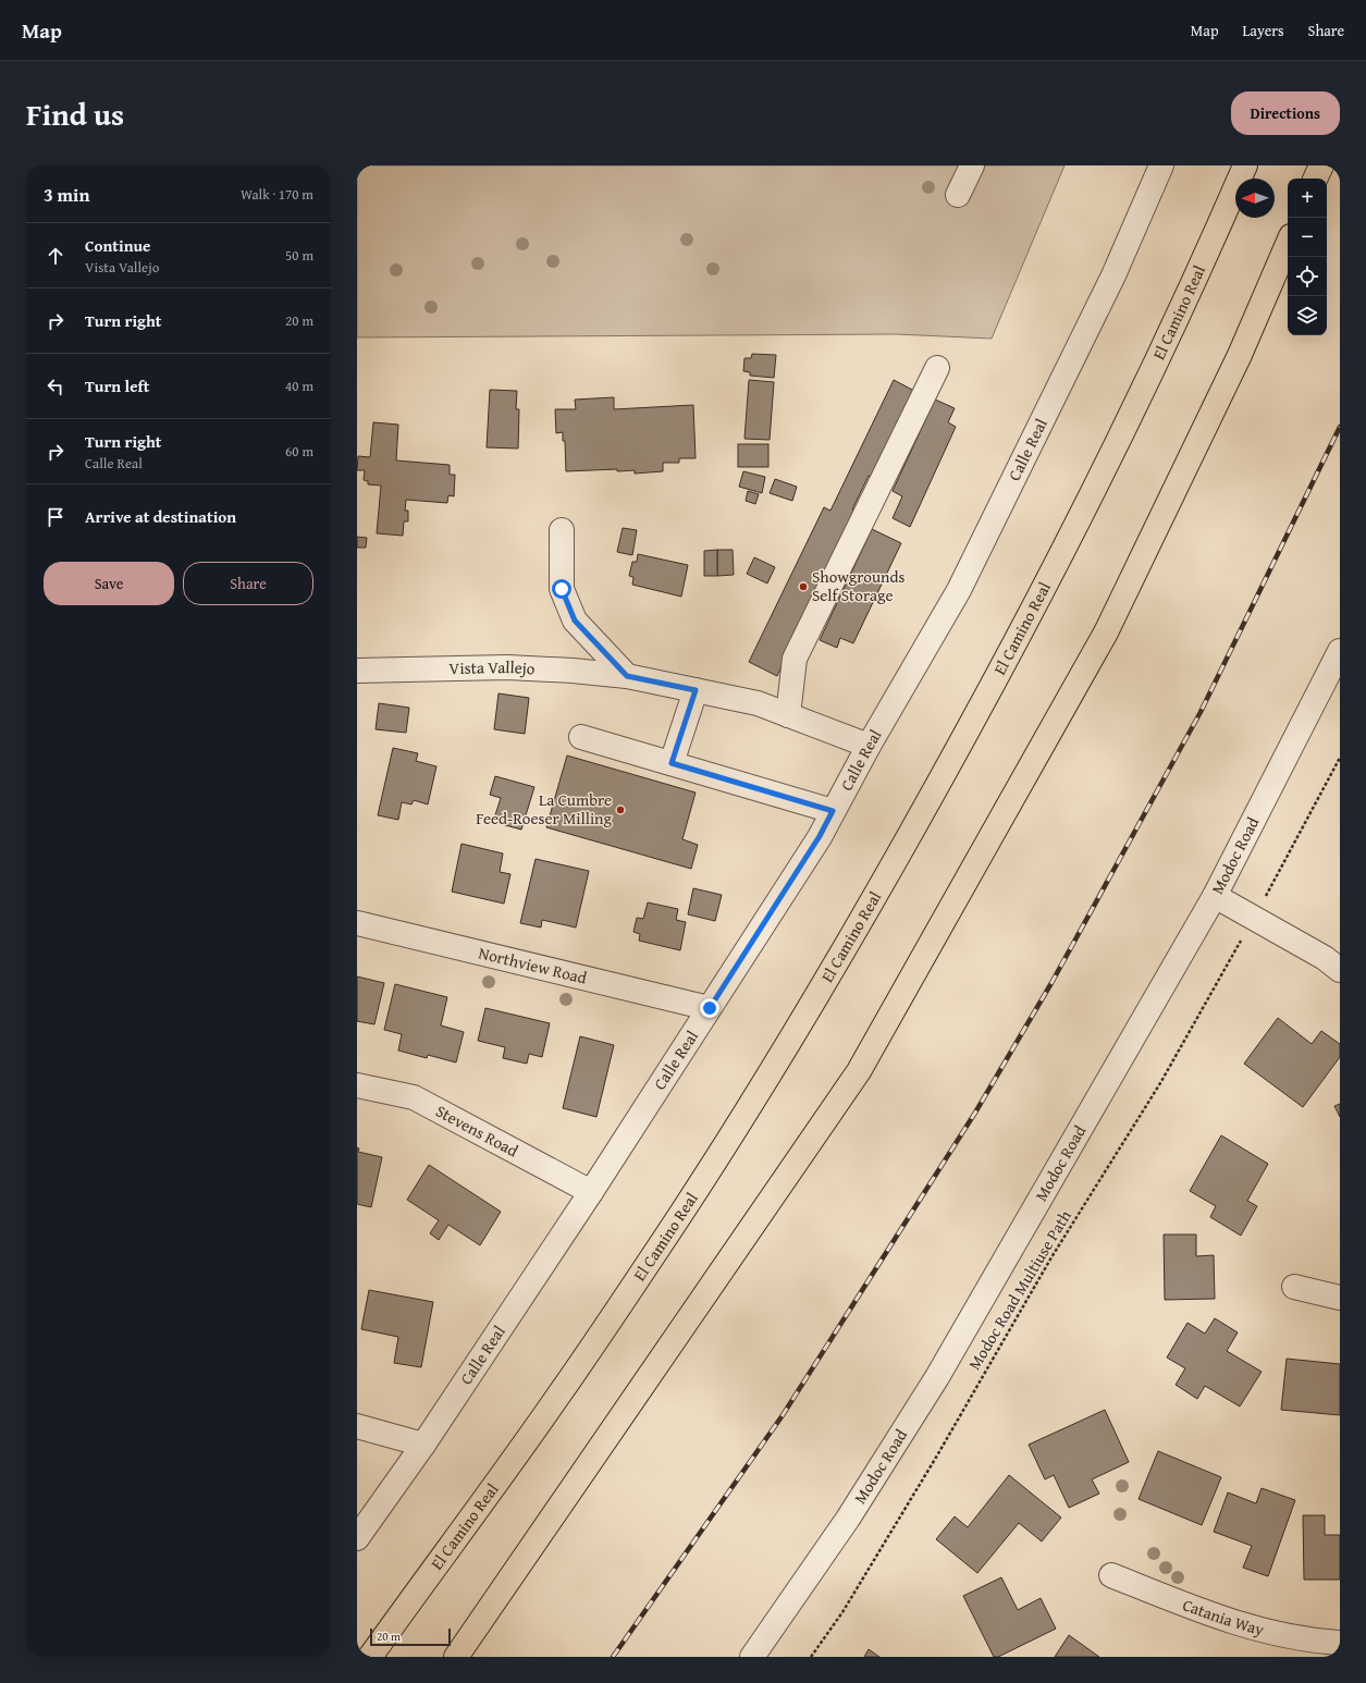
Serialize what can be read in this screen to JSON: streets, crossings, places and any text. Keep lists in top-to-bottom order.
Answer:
{
  "streets": {
    "highway": ["El Camino Real"],
    "street": [
      "Calle Real",
      "Vista Vallejo",
      "Modoc Road",
      "Northview Road",
      "Stevens Road",
      "Catania Way"
    ],
    "path": ["Modoc Road Multiuse Path"]
  },
  "crossings": [
    ["Calle Real", "Vista Vallejo"],
    ["Calle Real", "Northview Road"],
    ["Calle Real", "Stevens Road"]
  ],
  "places": ["Showgrounds Self Storage", "La Cumbre Feed-Roeser Milling"],
  "scale_bar": "20 m",
  "north": "left",
  "page": {
    "header": "Map",
    "nav": ["Map", "Layers", "Share"],
    "title": "Find us",
    "buttons": [
      "Directions",
      ["Save", "Share"]
    ],
    "heading": ["3 min", "Walk · 170 m"],
    "map_buttons": ["+", "−"],
    "list": [
      ["Continue", "Vista Vallejo", "50 m"],
      ["Turn right", "20 m"],
      ["Turn left", "40 m"],
      ["Turn right", "Calle Real", "60 m"],
      "Arrive at destination"
    ],
    "scale": "20 m"
  }
}
